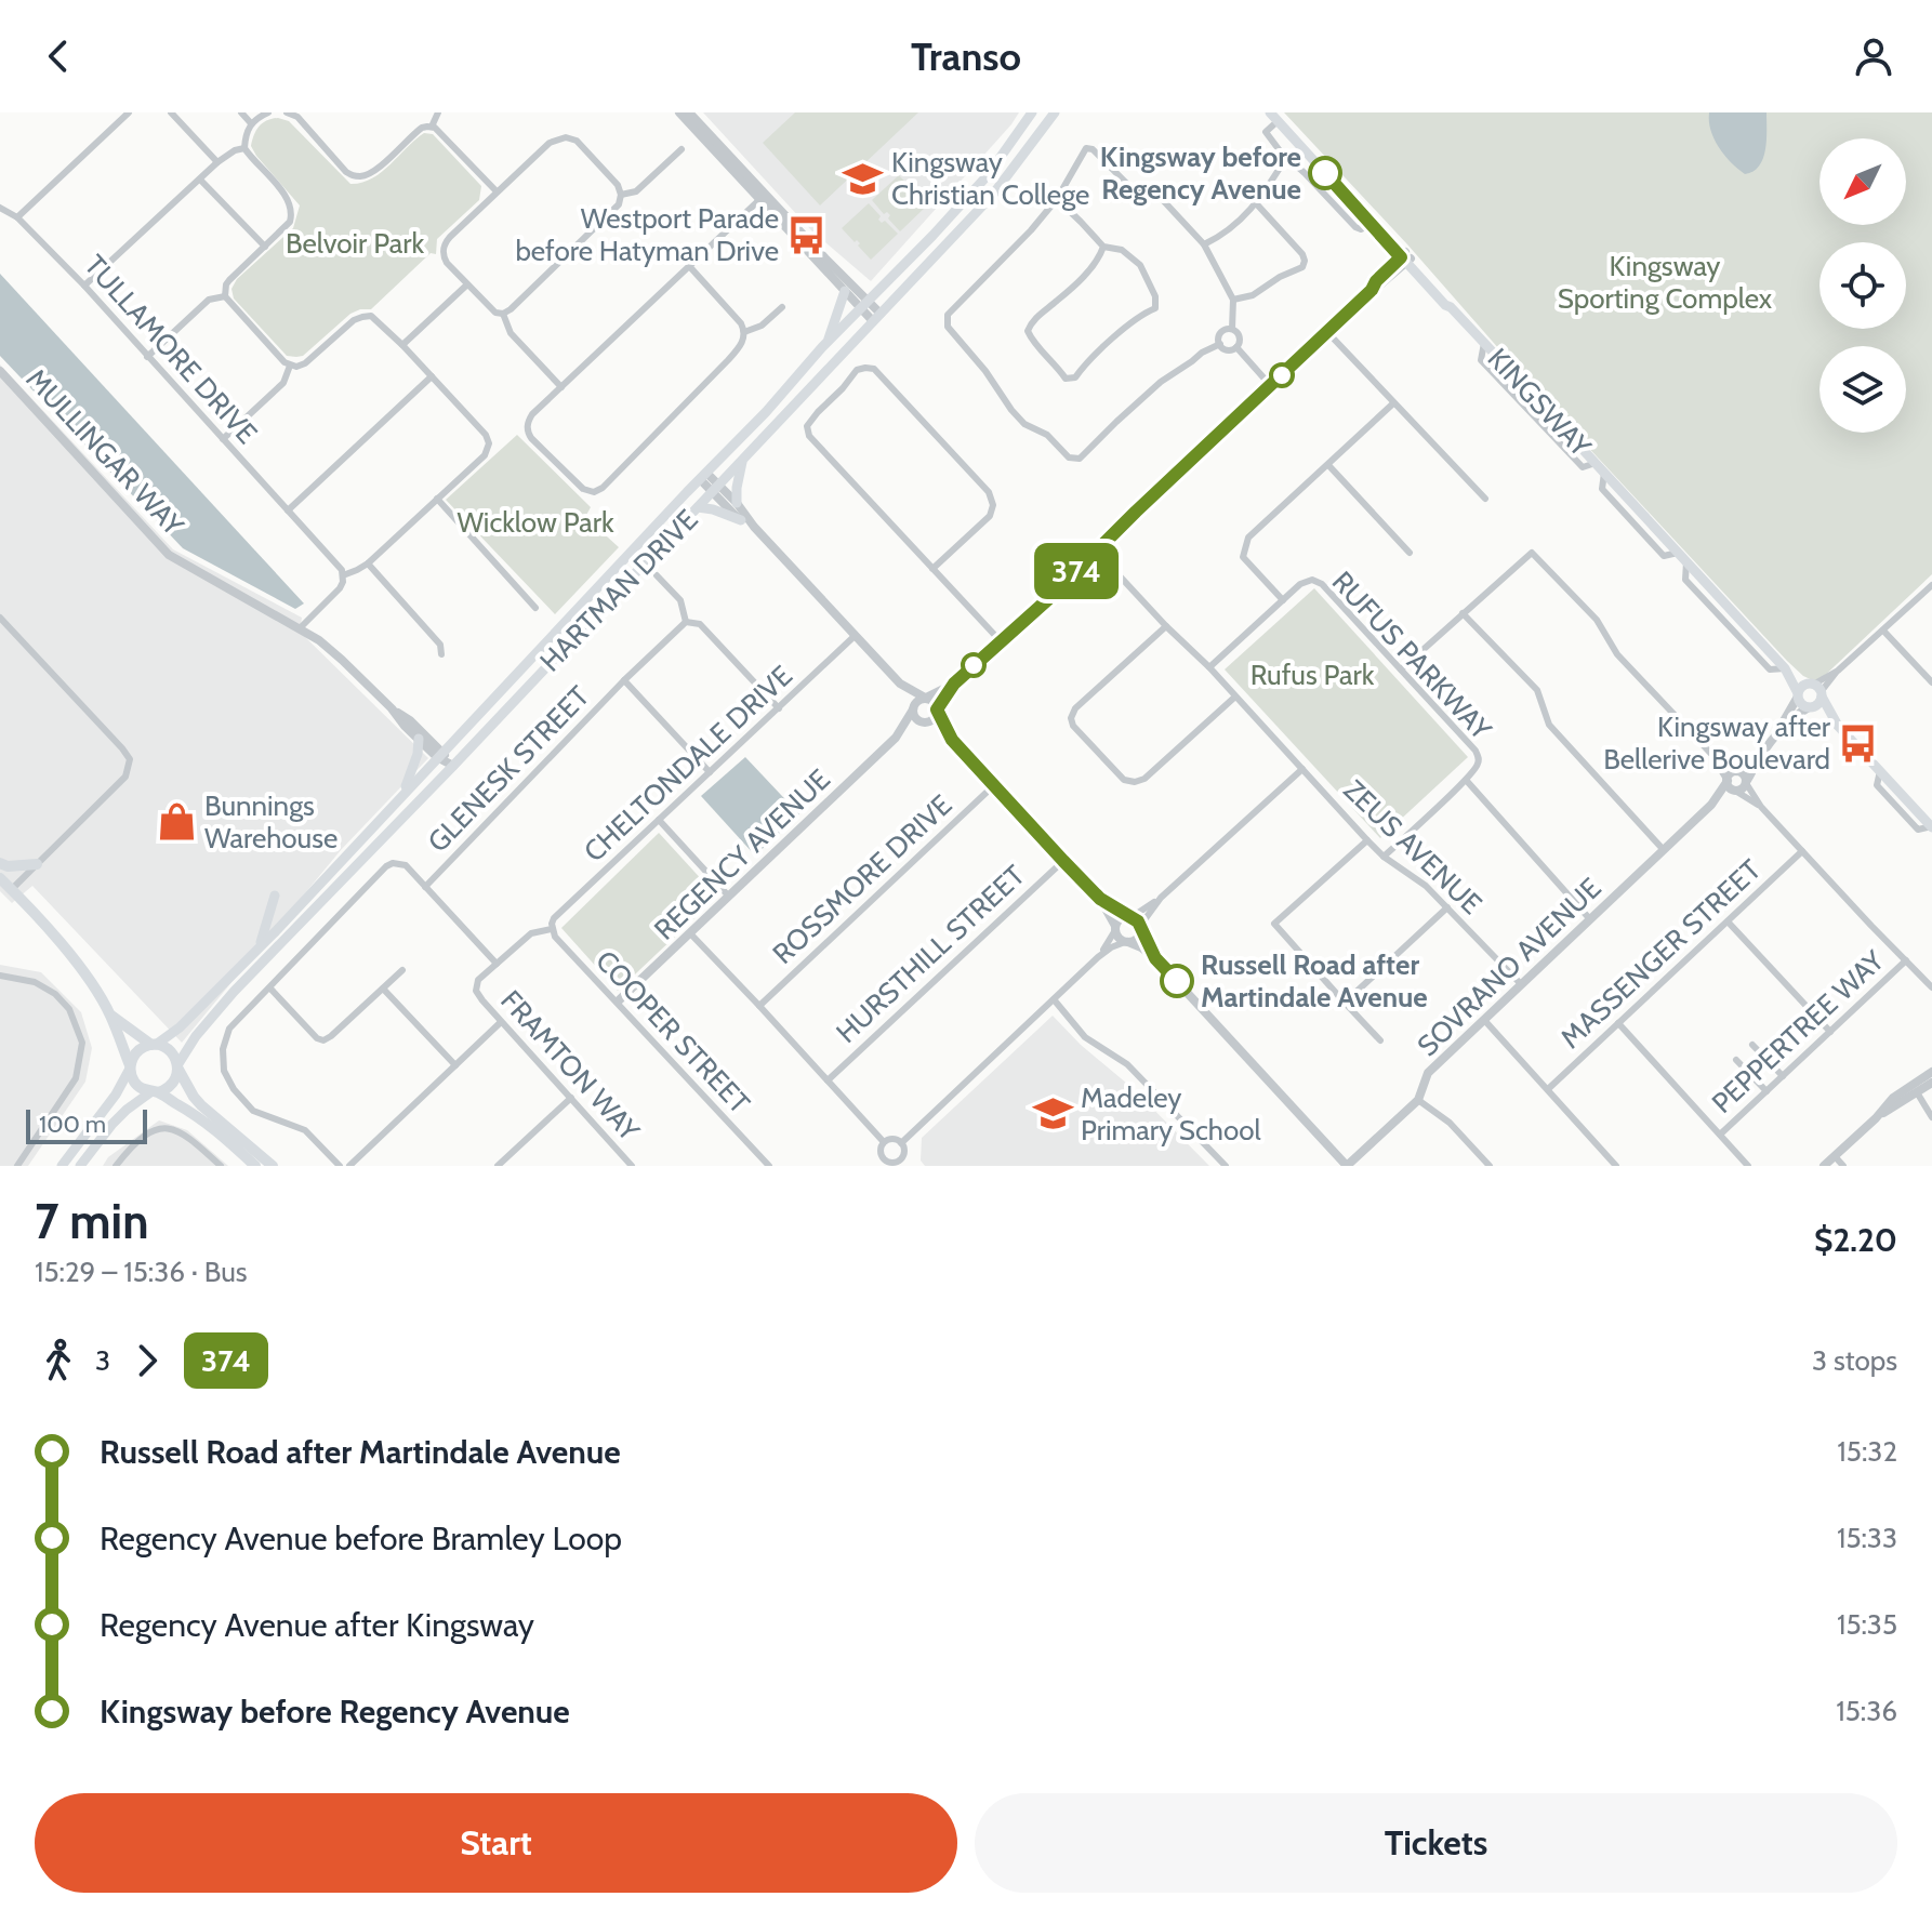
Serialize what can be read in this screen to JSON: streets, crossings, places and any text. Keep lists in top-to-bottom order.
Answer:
{
  "streets": {
    "main road": ["KINGSWAY", "HARTMAN DRIVE"],
    "street": [
      "TULLAMORE DRIVE",
      "MULLINGAR WAY",
      "RUFUS PARKWAY",
      "CHELTONDALE DRIVE",
      "GLENESK STREET",
      "ZEUS AVENUE",
      "REGENCY AVENUE",
      "ROSSMORE DRIVE",
      "HURSTHILL STREET",
      "MASSENGER STREET",
      "SOVRANO AVENUE",
      "COOPER STREET",
      "PEPPERTREE WAY",
      "FRAMTON WAY"
    ]
  },
  "crossings": [
    ["MULLINGAR WAY", "HARTMAN DRIVE"],
    ["RUFUS PARKWAY", "ZEUS AVENUE"],
    ["CHELTONDALE DRIVE", "COOPER STREET"],
    ["CHELTONDALE DRIVE", "FRAMTON WAY"],
    ["ZEUS AVENUE", "SOVRANO AVENUE"],
    ["REGENCY AVENUE", "COOPER STREET"],
    ["COOPER STREET", "FRAMTON WAY"]
  ],
  "parks": [
    "Belvoir Park",
    "Kingsway Sporting Complex",
    "Wicklow Park",
    "Rufus Park"
  ],
  "places": {
    "other": ["Kingsway before Regency Avenue", "Russell Road after Martindale Avenue"],
    "school or university": ["Kingsway Christian College", "Madeley Primary School"],
    "bus stop": ["Westport Parade before Hatyman Drive", "Kingsway after Bellerive Boulevard"],
    "shop": ["Bunnings Warehouse"]
  },
  "lines": ["bus line 374"],
  "scale_bar": "100 m",
  "north": "bottom left",
  "page": {
    "header": "Transo",
    "on_map": "374",
    "scale": "100 m",
    "heading": ["7 min", "15:29 – 15:36 · Bus", "$2.20"],
    "legs": ["3", "374", "3 stops"],
    "list": [
      {
        "name": "Russell Road after Martindale Avenue",
        "value": "15:32"
      },
      {
        "name": "Regency Avenue before Bramley Loop",
        "value": "15:33"
      },
      {
        "name": "Regency Avenue after Kingsway",
        "value": "15:35"
      },
      {
        "name": "Kingsway before Regency Avenue",
        "value": "15:36"
      }
    ],
    "buttons": ["Start", "Tickets"]
  }
}
